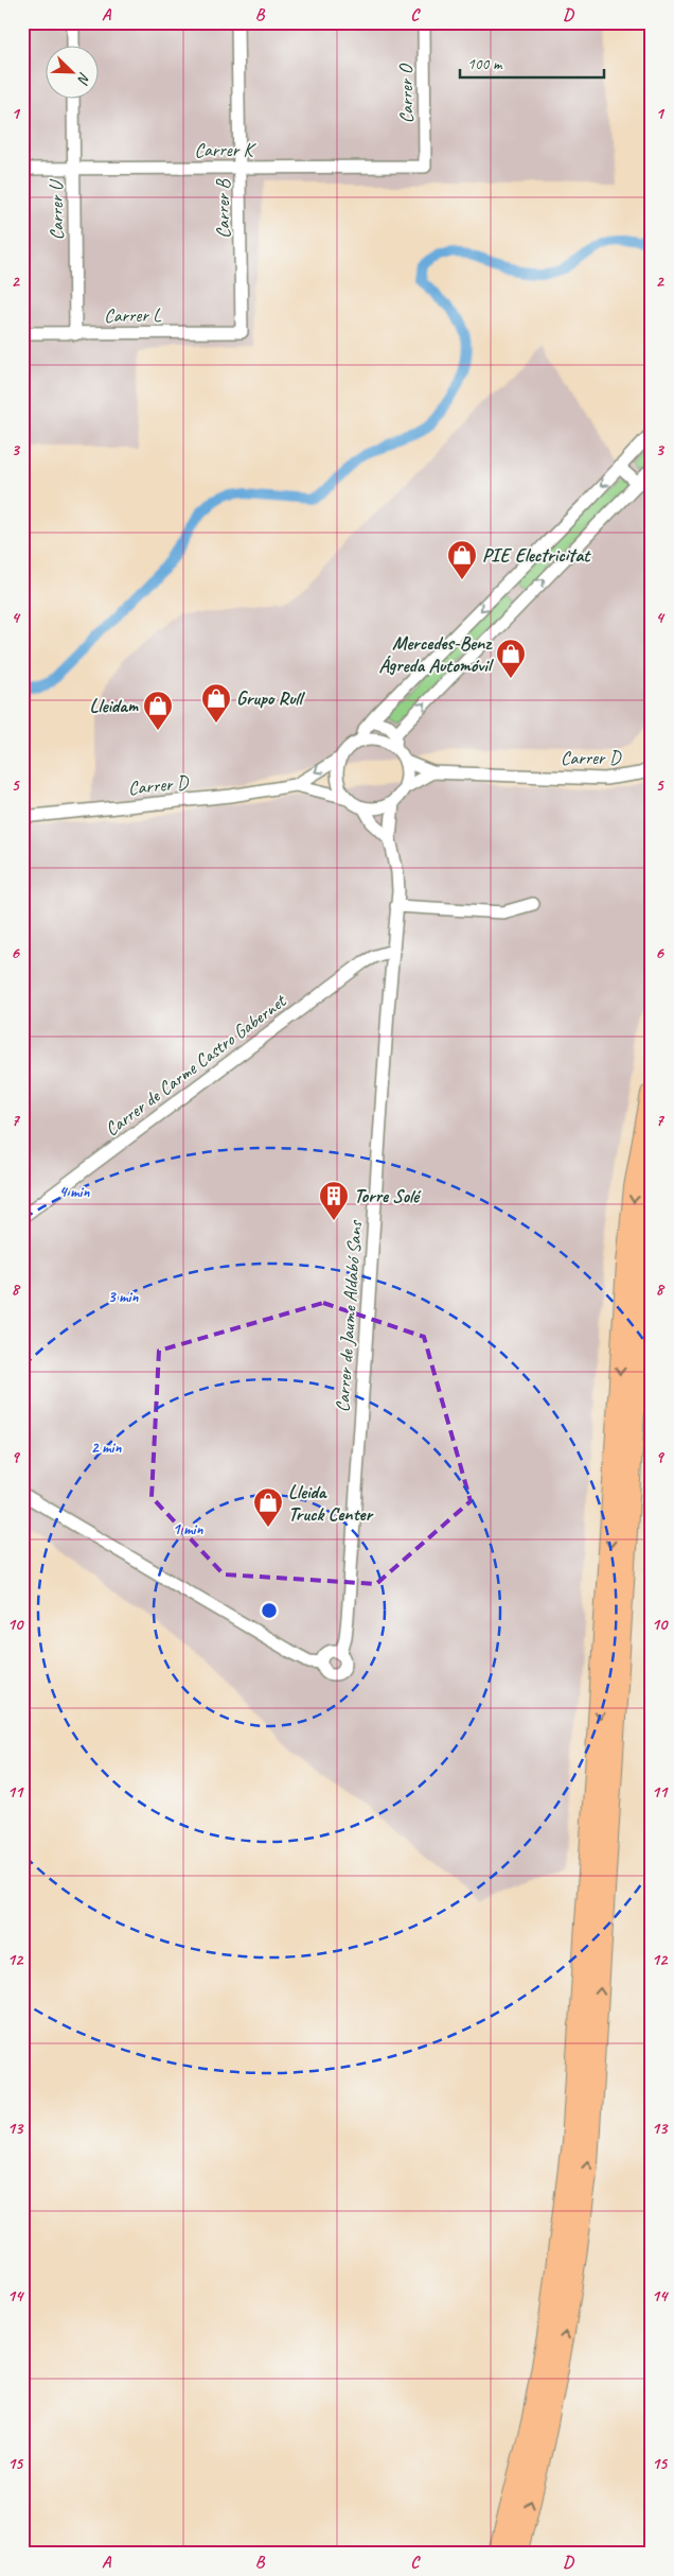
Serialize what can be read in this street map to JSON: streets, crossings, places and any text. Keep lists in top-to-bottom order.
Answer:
{
  "streets": {
    "street": [
      "Carrer O",
      "Carrer K",
      "Carrer B",
      "Carrer U",
      "Carrer L",
      "Carrer D",
      "Carrer de Carme Castro Gabernet",
      "Carrer de Jaume Aldabó Sans"
    ]
  },
  "crossings": [
    ["Carrer O", "Carrer K"],
    ["Carrer K", "Carrer B"],
    ["Carrer K", "Carrer U"],
    ["Carrer B", "Carrer L"],
    ["Carrer U", "Carrer L"],
    ["Carrer D", "Carrer de Jaume Aldabó Sans"],
    ["Carrer de Carme Castro Gabernet", "Carrer de Jaume Aldabó Sans"]
  ],
  "places": {
    "shop": [
      "PIE Electricitat",
      "Mercedes-Benz Ágreda Automóvil",
      "Grupo Rull",
      "Lleidam",
      "Lleida Truck Center"
    ],
    "building": ["Torre Solé"]
  },
  "scale_bar": "100 m",
  "north": "bottom right",
  "grid": {
    "columns": [
      "A",
      "B",
      "C",
      "D"
    ],
    "rows": [
      "1",
      "2",
      "3",
      "4",
      "5",
      "6",
      "7",
      "8",
      "9",
      "10",
      "11",
      "12",
      "13",
      "14",
      "15"
    ]
  },
  "rings": [
    "4 min",
    "3 min",
    "2 min",
    "1 min"
  ]
}
